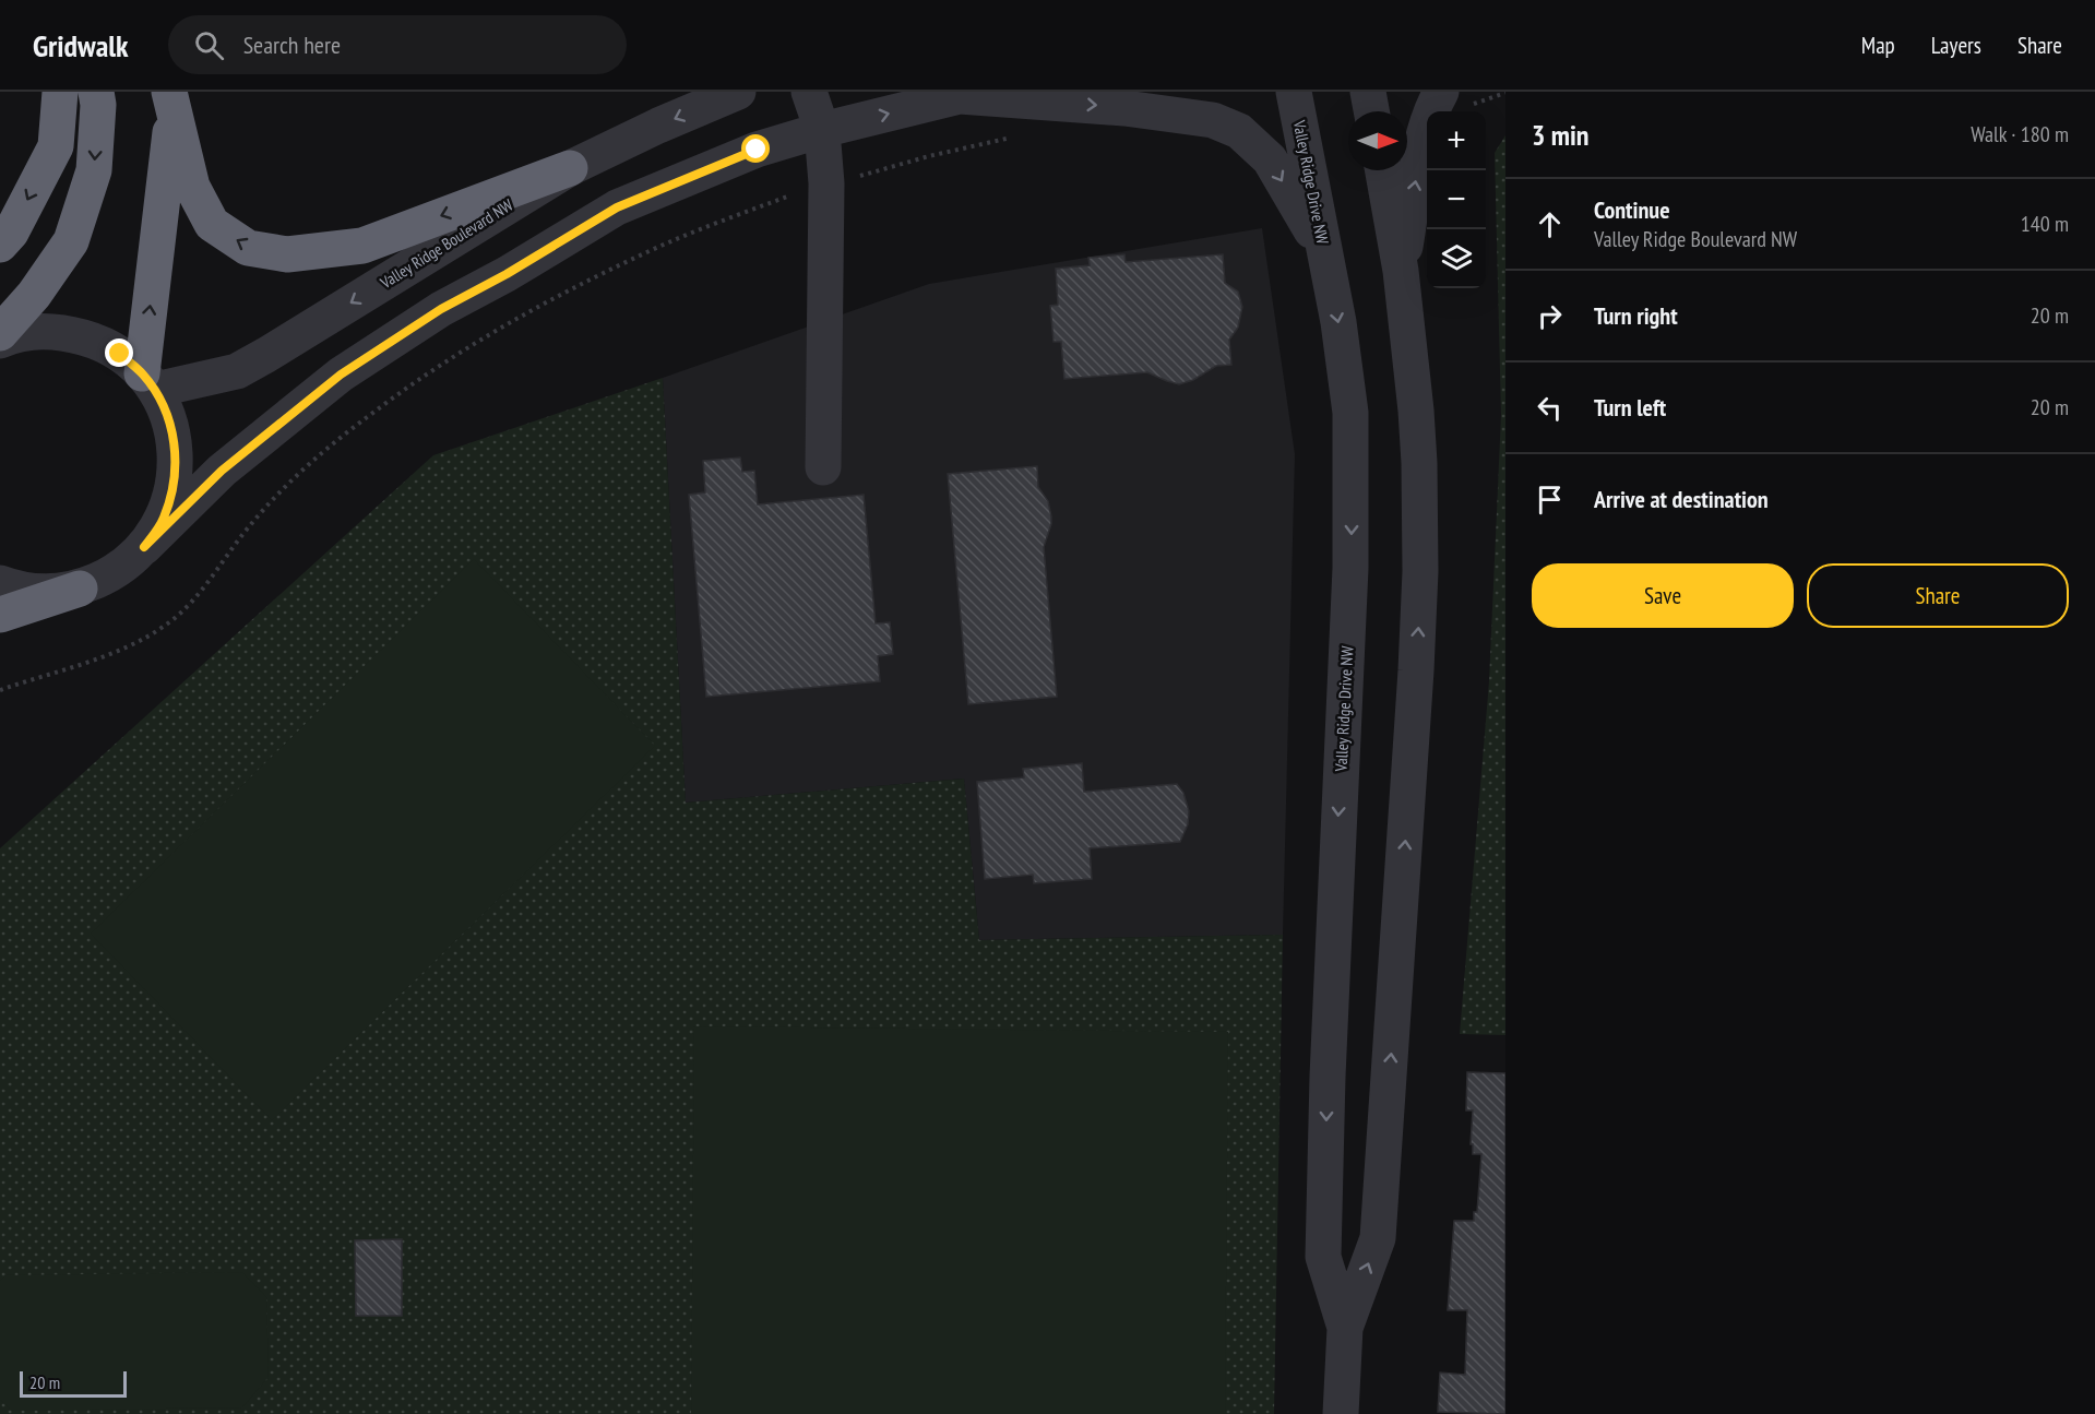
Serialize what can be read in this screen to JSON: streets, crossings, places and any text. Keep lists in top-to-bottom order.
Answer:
{
  "streets": {
    "street": ["Valley Ridge Drive NW", "Valley Ridge Boulevard NW"]
  },
  "scale_bar": "20 m",
  "north": "right",
  "page": {
    "header": "Gridwalk",
    "search": "Search here",
    "nav": ["Map", "Layers", "Share"],
    "heading": ["3 min", "Walk · 180 m"],
    "map_buttons": ["+", "−"],
    "list": [
      ["Continue", "Valley Ridge Boulevard NW", "140 m"],
      ["Turn right", "20 m"],
      ["Turn left", "20 m"],
      "Arrive at destination"
    ],
    "buttons": ["Save", "Share"],
    "scale": "20 m"
  }
}
